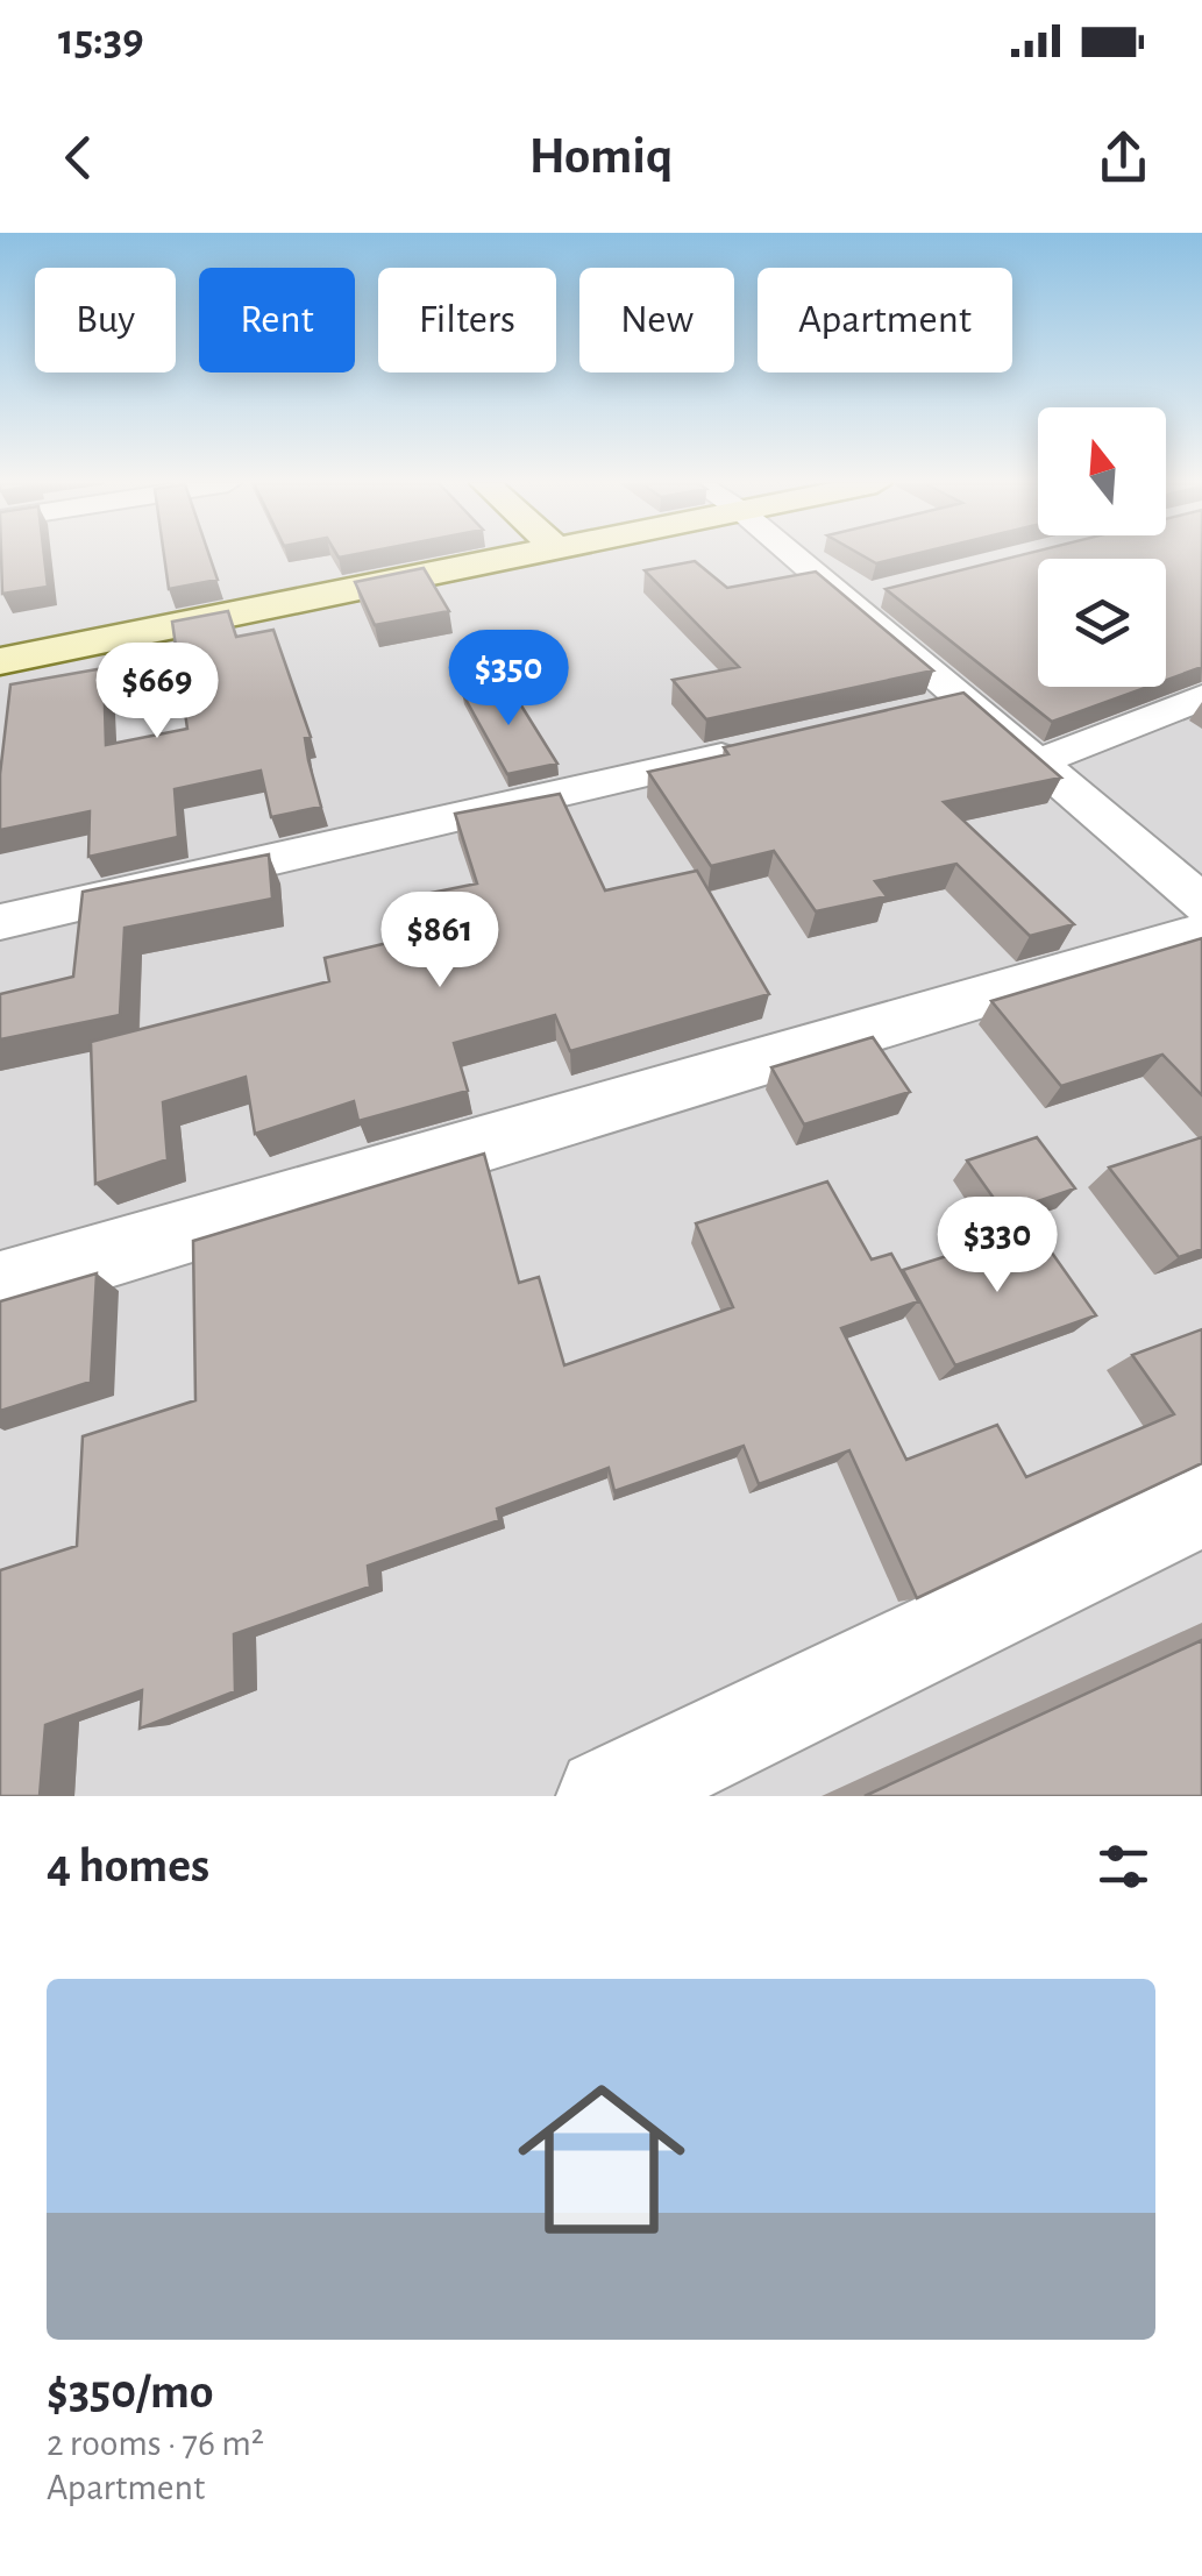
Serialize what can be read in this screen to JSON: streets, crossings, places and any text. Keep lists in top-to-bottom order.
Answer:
{
  "north": "top",
  "page": {
    "status": "15:39",
    "header": "Homiq",
    "chip": [
      "Buy",
      "Rent",
      "Filters",
      "New",
      "Apartment"
    ],
    "price": [
      "$350",
      "$669",
      "$861",
      "$330"
    ],
    "heading": "4 homes",
    "list": [
      {
        "name": "$350/mo",
        "note": "2 rooms · 76 m² · Apartment"
      }
    ]
  }
}
